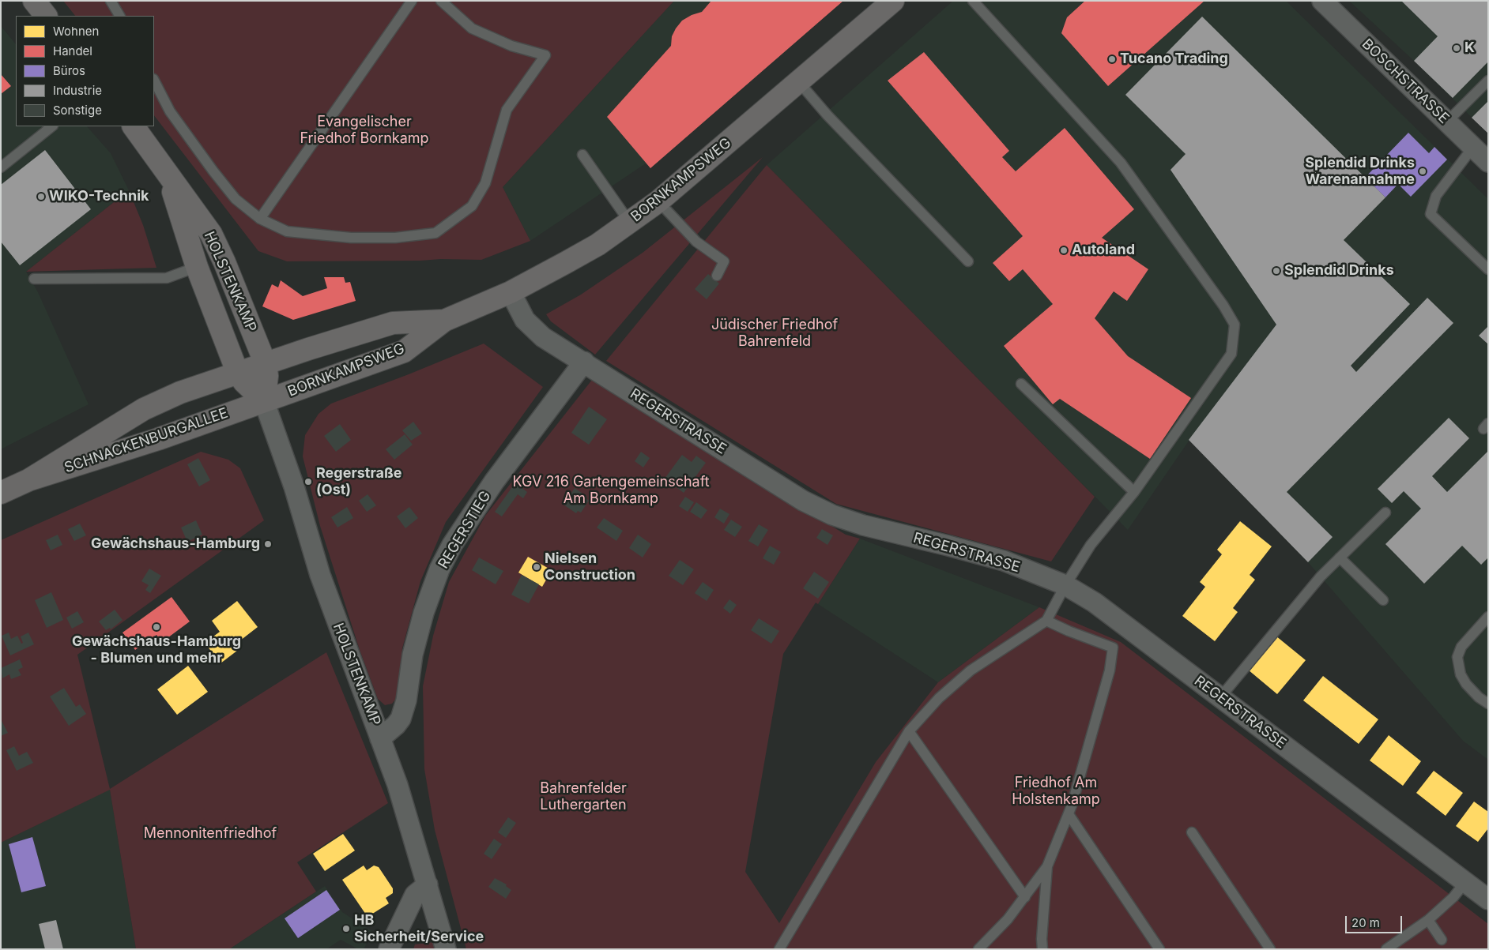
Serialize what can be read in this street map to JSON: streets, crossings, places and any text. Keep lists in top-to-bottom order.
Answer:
{
  "streets": {
    "main road": ["BORNKAMPSWEG", "HOLSTENKAMP", "SCHNACKENBURGALLEE"],
    "street": ["BOSCHSTRASSE", "REGERSTRASSE", "REGERSTIEG"]
  },
  "crossings": [
    ["BORNKAMPSWEG", "HOLSTENKAMP"],
    ["BORNKAMPSWEG", "REGERSTRASSE"],
    ["BORNKAMPSWEG", "SCHNACKENBURGALLEE"],
    ["HOLSTENKAMP", "SCHNACKENBURGALLEE"],
    ["HOLSTENKAMP", "REGERSTIEG"],
    ["REGERSTRASSE", "REGERSTIEG"]
  ],
  "parks": [
    "Evangelischer Friedhof Bornkamp",
    "Jüdischer Friedhof Bahrenfeld",
    "KGV 216 Gartengemeinschaft Am Bornkamp",
    "Friedhof Am Holstenkamp",
    "Bahrenfelder Luthergarten",
    "Mennonitenfriedhof"
  ],
  "places": [
    "K",
    "Tucano Trading",
    "Splendid Drinks Warenannahme",
    "WIKO-Technik",
    "Autoland",
    "Splendid Drinks",
    "Regerstraße (Ost)",
    "Gewächshaus-Hamburg",
    "Nielsen Construction",
    "Gewächshaus-Hamburg - Blumen und mehr",
    "HB Sicherheit/Service"
  ],
  "legend": [
    "Wohnen",
    "Handel",
    "Büros",
    "Industrie",
    "Sonstige"
  ],
  "scale_bar": "20 m"
}
